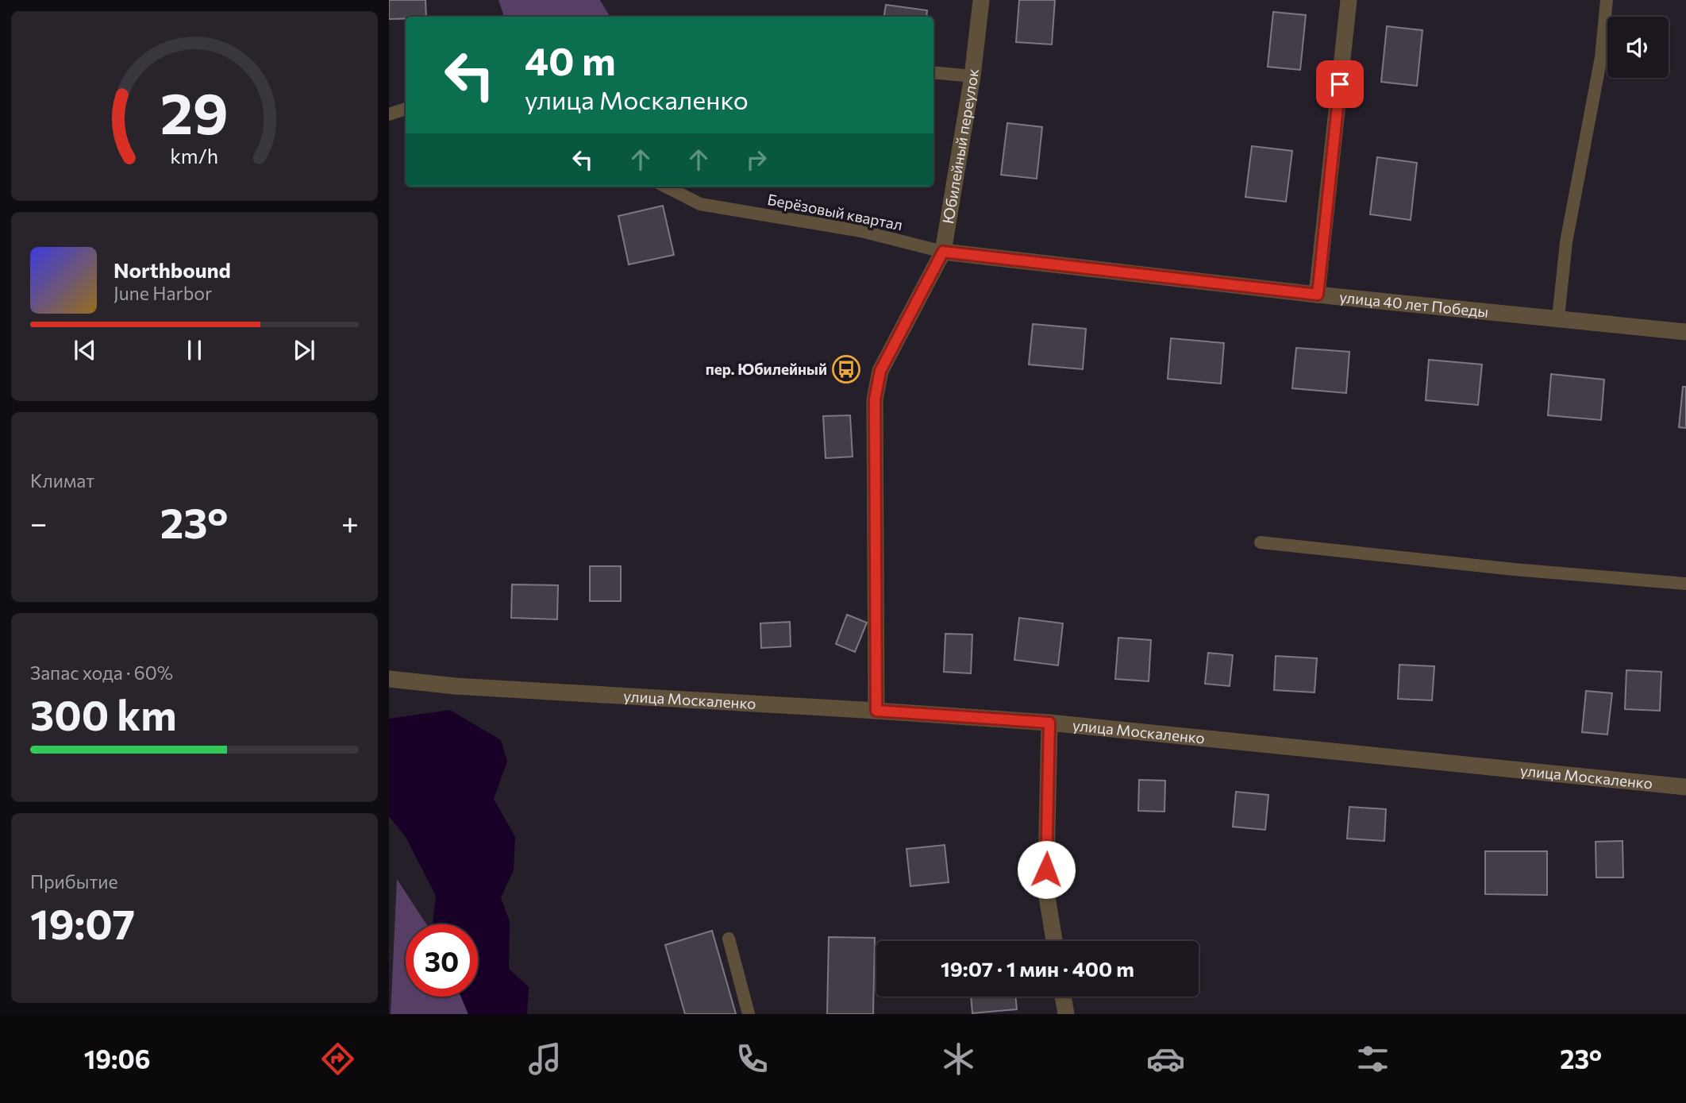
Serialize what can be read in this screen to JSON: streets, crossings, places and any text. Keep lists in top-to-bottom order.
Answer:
{
  "streets": {
    "street": ["Юбилейный переулок", "улица 40 лет Победы", "улица Москаленко"],
    "lane": ["Берёзовый квартал"]
  },
  "crossings": [
    ["Юбилейный переулок", "Берёзовый квартал"],
    ["Юбилейный переулок", "улица 40 лет Победы"],
    ["Юбилейный переулок", "улица Москаленко"],
    ["Берёзовый квартал", "улица 40 лет Победы"]
  ],
  "places": {
    "bus stop": ["пер. Юбилейный"]
  },
  "page": {
    "turn": ["40 m", "улица Москаленко"],
    "song": ["Northbound", "June Harbor"],
    "tile": [
      "Климат",
      ["Запас хода · 60%", "300 km"],
      ["Прибытие", "19:07"]
    ],
    "heat": ["−", "23°", "+"],
    "limit": "30",
    "trip": "19:07 · 1 мин · 400 m",
    "tabs": ["19:06", "23°"],
    "gauge": ["29", "km/h"]
  }
}
